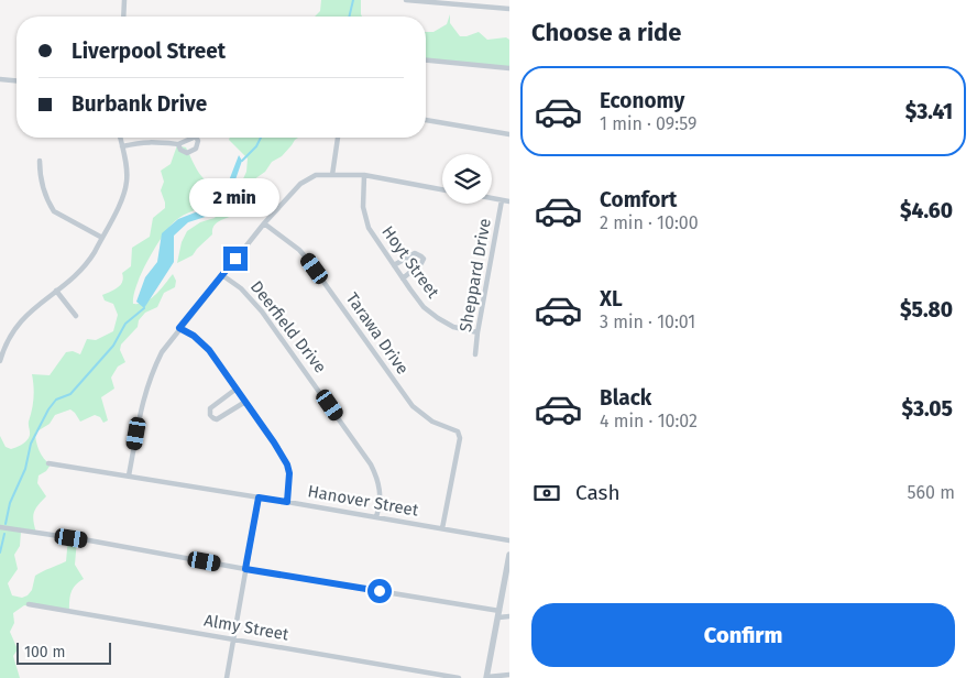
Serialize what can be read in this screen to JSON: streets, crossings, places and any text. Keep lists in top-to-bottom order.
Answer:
{
  "streets": {
    "street": [
      "Hoyt Street",
      "Sheppard Drive",
      "Deerfield Drive",
      "Tarawa Drive",
      "Hanover Street",
      "Almy Street"
    ]
  },
  "crossings": [
    ["Hoyt Street", "Sheppard Drive"],
    ["Deerfield Drive", "Hanover Street"],
    ["Tarawa Drive", "Hanover Street"]
  ],
  "scale_bar": "100 m",
  "page": {
    "heading": "Choose a ride",
    "banner": ["Liverpool Street", "Burbank Drive"],
    "list": [
      {
        "name": "Economy",
        "note": "1 min · 09:59",
        "value": "$3.41"
      },
      {
        "name": "Comfort",
        "note": "2 min · 10:00",
        "value": "$4.60"
      },
      {
        "name": "XL",
        "note": "3 min · 10:01",
        "value": "$5.80"
      },
      {
        "name": "Black",
        "note": "4 min · 10:02",
        "value": "$3.05"
      }
    ],
    "bubble": "2 min",
    "pay": ["Cash", "560 m"],
    "buttons": "Confirm",
    "scale": "100 m"
  }
}
